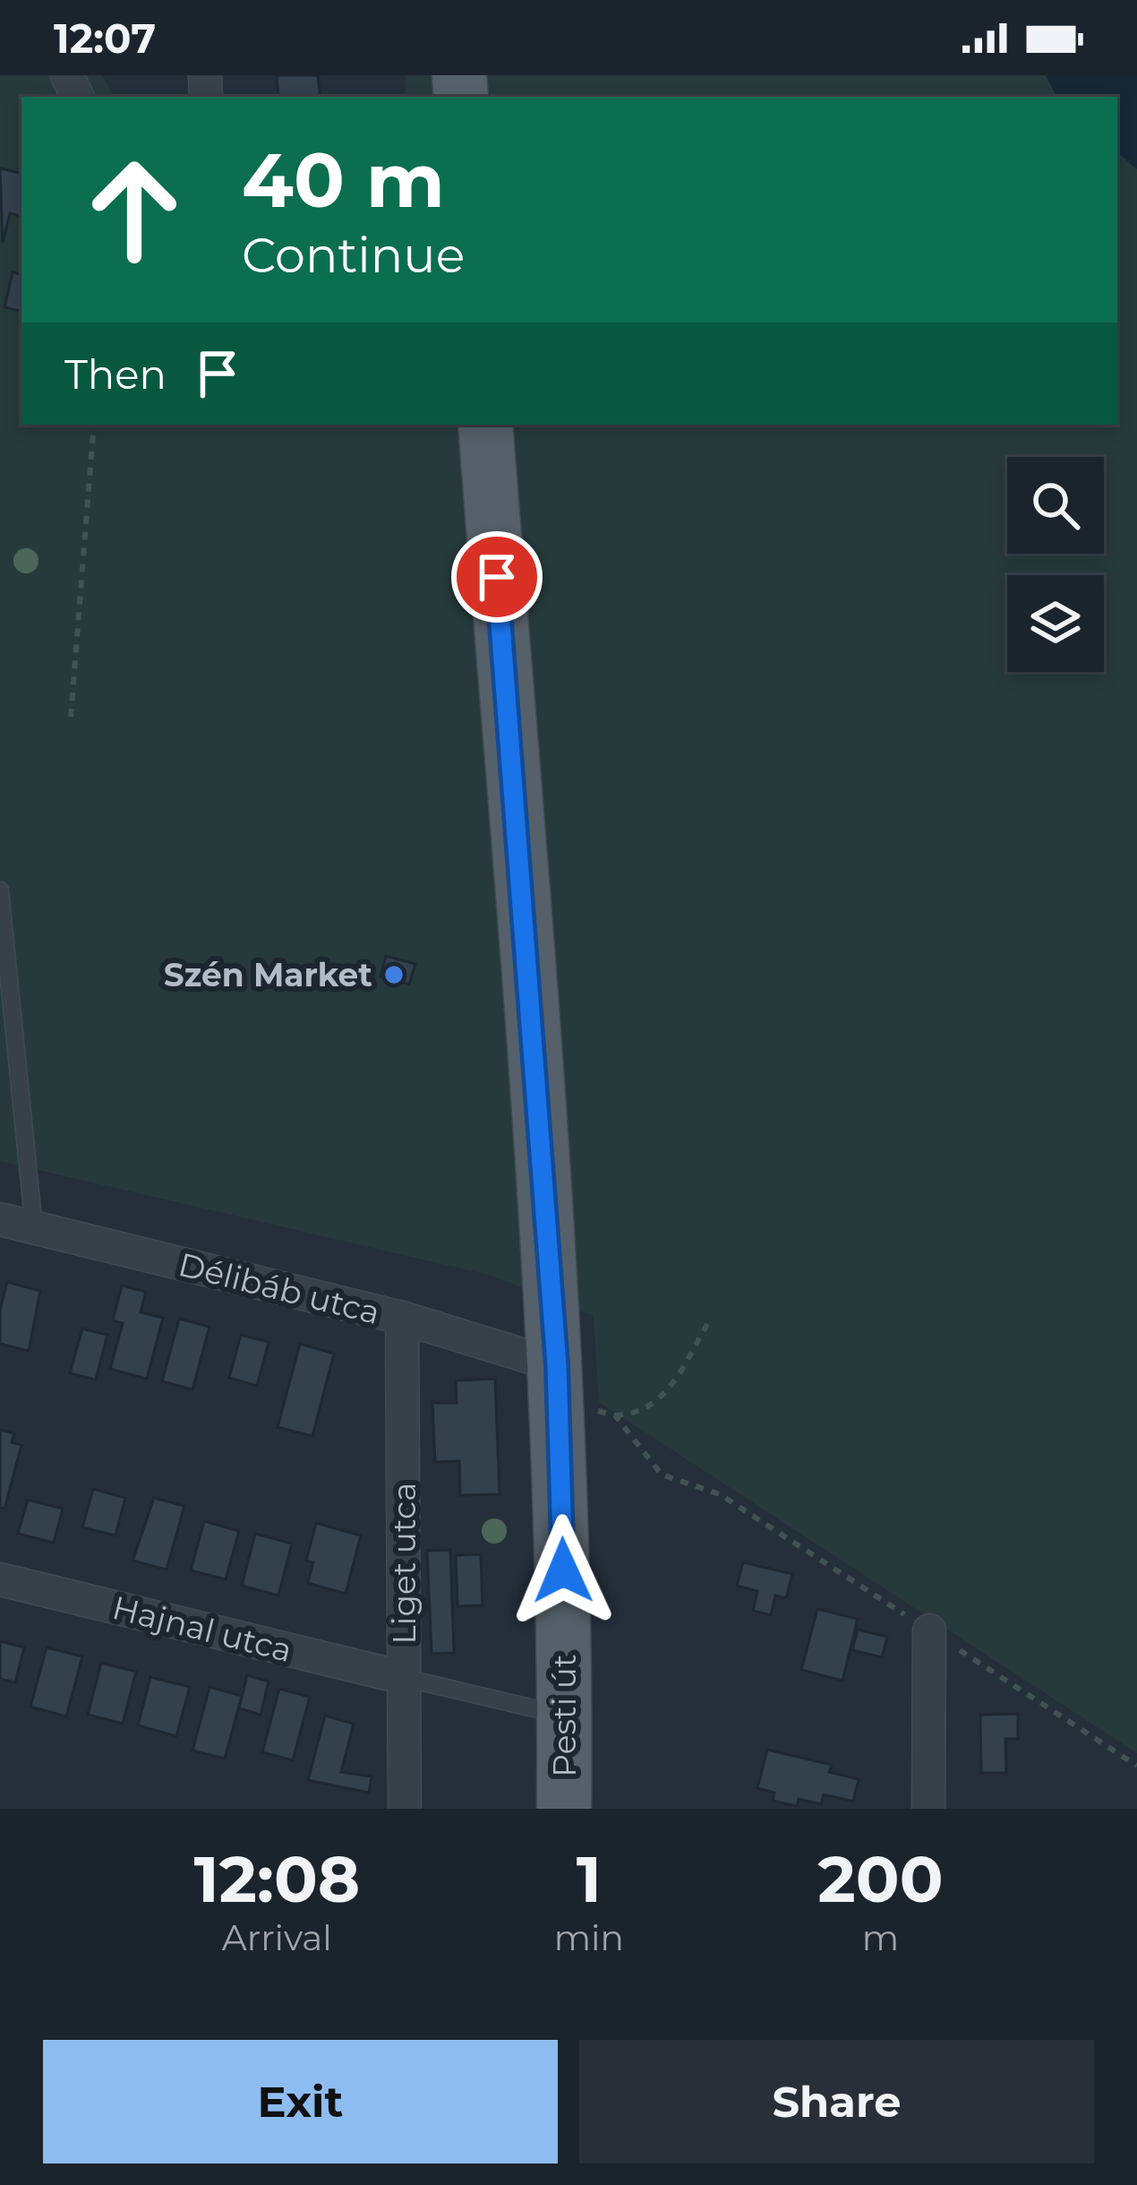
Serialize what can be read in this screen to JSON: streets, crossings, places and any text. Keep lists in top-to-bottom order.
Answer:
{
  "streets": {
    "main road": ["Pesti út"],
    "street": ["Délibáb utca", "Liget utca", "Hajnal utca"]
  },
  "crossings": [
    ["Délibáb utca", "Liget utca"],
    ["Délibáb utca", "Pesti út"],
    ["Liget utca", "Hajnal utca"]
  ],
  "places": ["Szén Market"],
  "page": {
    "status": "12:07",
    "turn": ["40 m", "Continue"],
    "then": "Then",
    "eta": [
      "12:08",
      "Arrival",
      "1",
      "min",
      "200",
      "m"
    ],
    "buttons": ["Exit", "Share"]
  }
}
